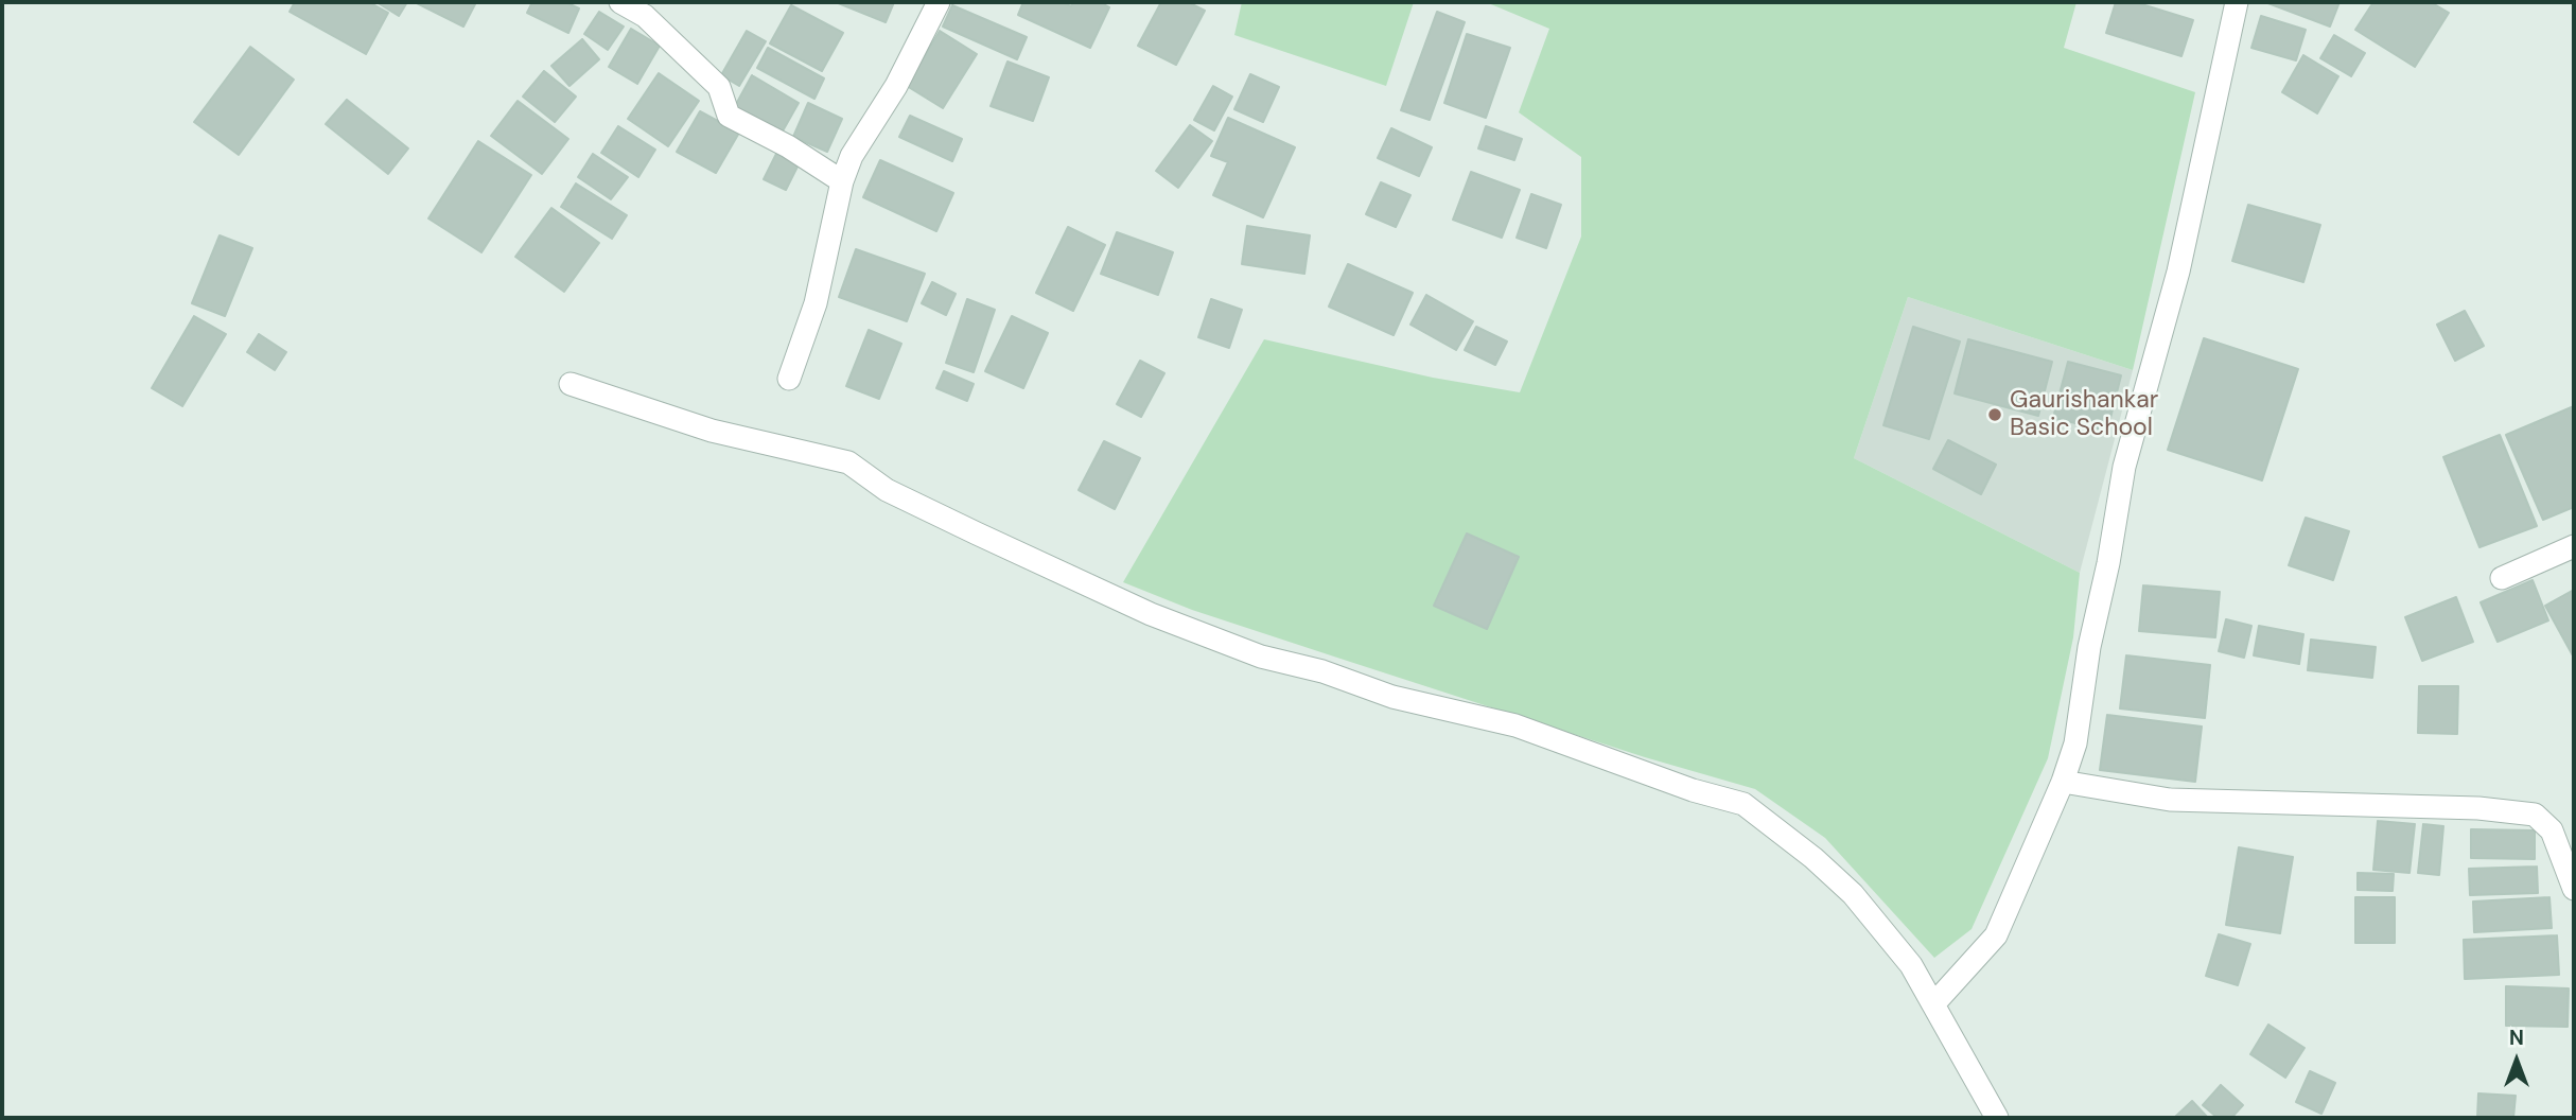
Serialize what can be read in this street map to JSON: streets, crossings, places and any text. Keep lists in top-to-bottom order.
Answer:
{
  "places": ["Gaurishankar Basic School"],
  "north": "top"
}
